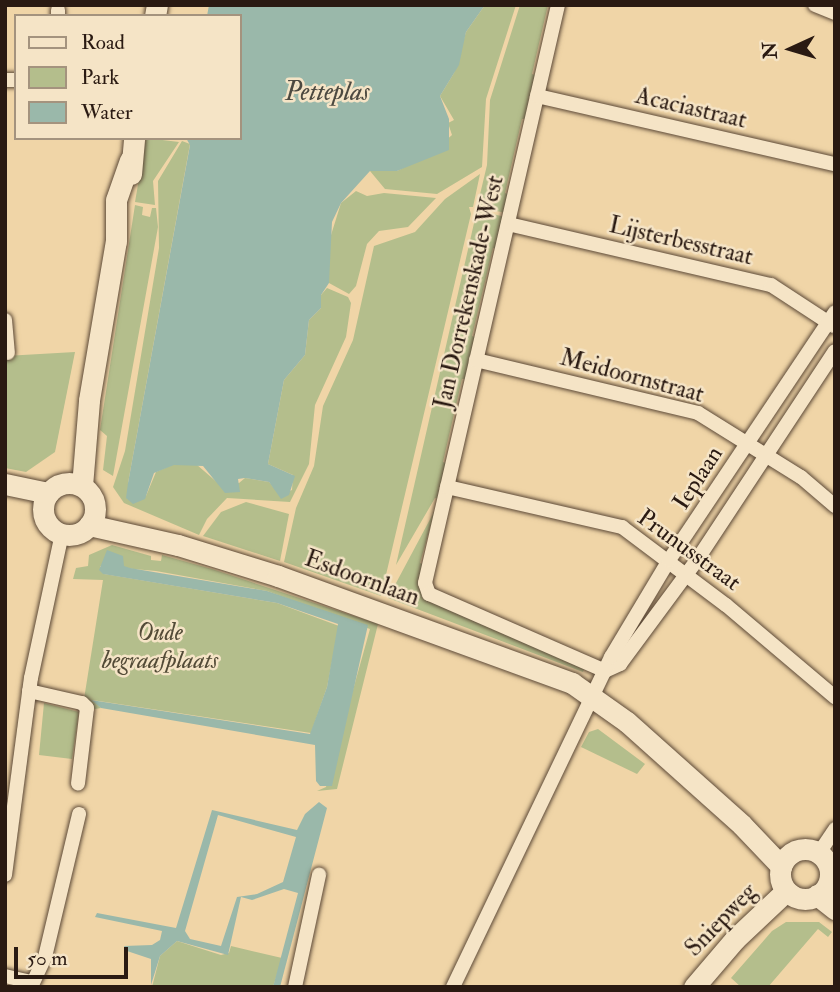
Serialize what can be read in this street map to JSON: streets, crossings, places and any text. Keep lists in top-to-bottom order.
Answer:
{
  "streets": {
    "main road": ["Esdoornlaan", "Sniepweg"],
    "street": [
      "Acaciastraat",
      "Lijsterbesstraat",
      "Jan Dorrekenskade-West",
      "Meidoornstraat",
      "Ieplaan",
      "Prunusstraat"
    ]
  },
  "crossings": [
    ["Acaciastraat", "Jan Dorrekenskade-West"],
    ["Lijsterbesstraat", "Jan Dorrekenskade-West"],
    ["Lijsterbesstraat", "Ieplaan"],
    ["Jan Dorrekenskade-West", "Meidoornstraat"],
    ["Jan Dorrekenskade-West", "Prunusstraat"],
    ["Jan Dorrekenskade-West", "Esdoornlaan"],
    ["Meidoornstraat", "Ieplaan"],
    ["Ieplaan", "Prunusstraat"],
    ["Ieplaan", "Esdoornlaan"],
    ["Esdoornlaan", "Sniepweg"]
  ],
  "water": ["Petteplas"],
  "parks": ["Oude begraafplaats"],
  "legend": ["Road", "Park", "Water"],
  "scale_bar": "50 m",
  "north": "left"
}
